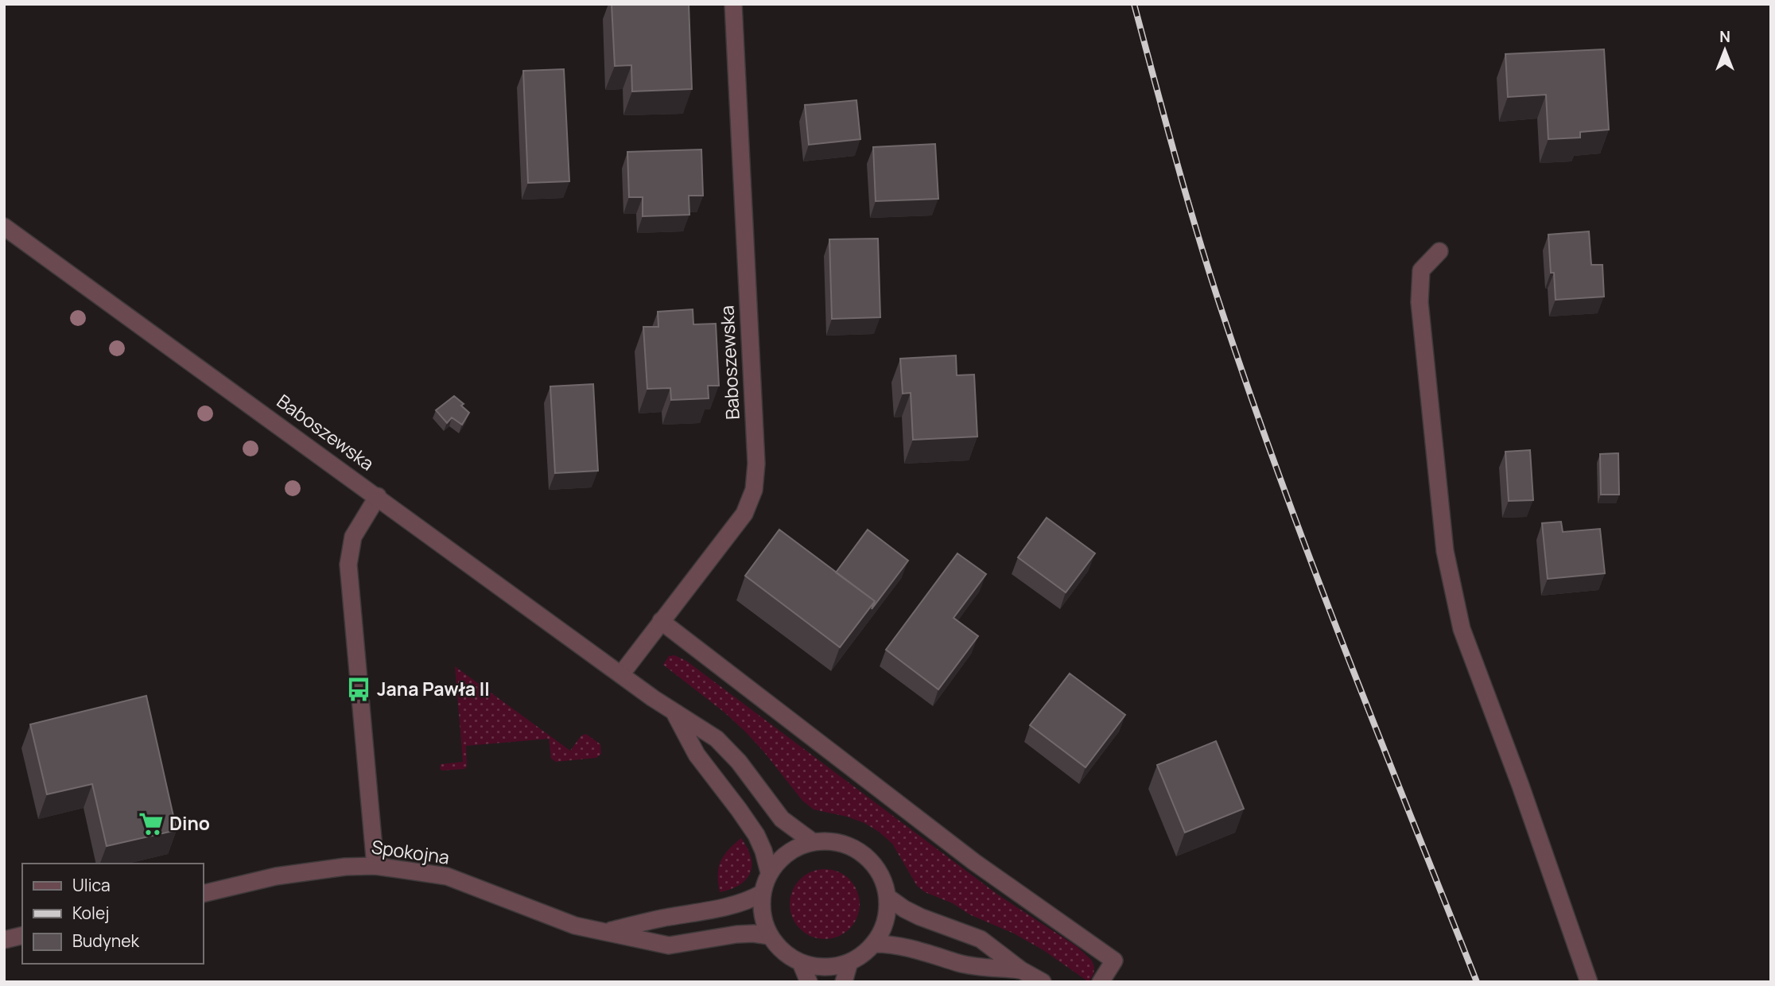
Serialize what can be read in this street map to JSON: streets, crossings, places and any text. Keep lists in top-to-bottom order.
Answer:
{
  "streets": {
    "street": ["Baboszewska", "Spokojna"]
  },
  "crossings": [
    ["Baboszewska", "Spokojna"]
  ],
  "places": {
    "bus stop": ["Jana Pawła II"],
    "supermarket": ["Dino"]
  },
  "legend": ["Ulica", "Kolej", "Budynek"],
  "north": "top"
}
